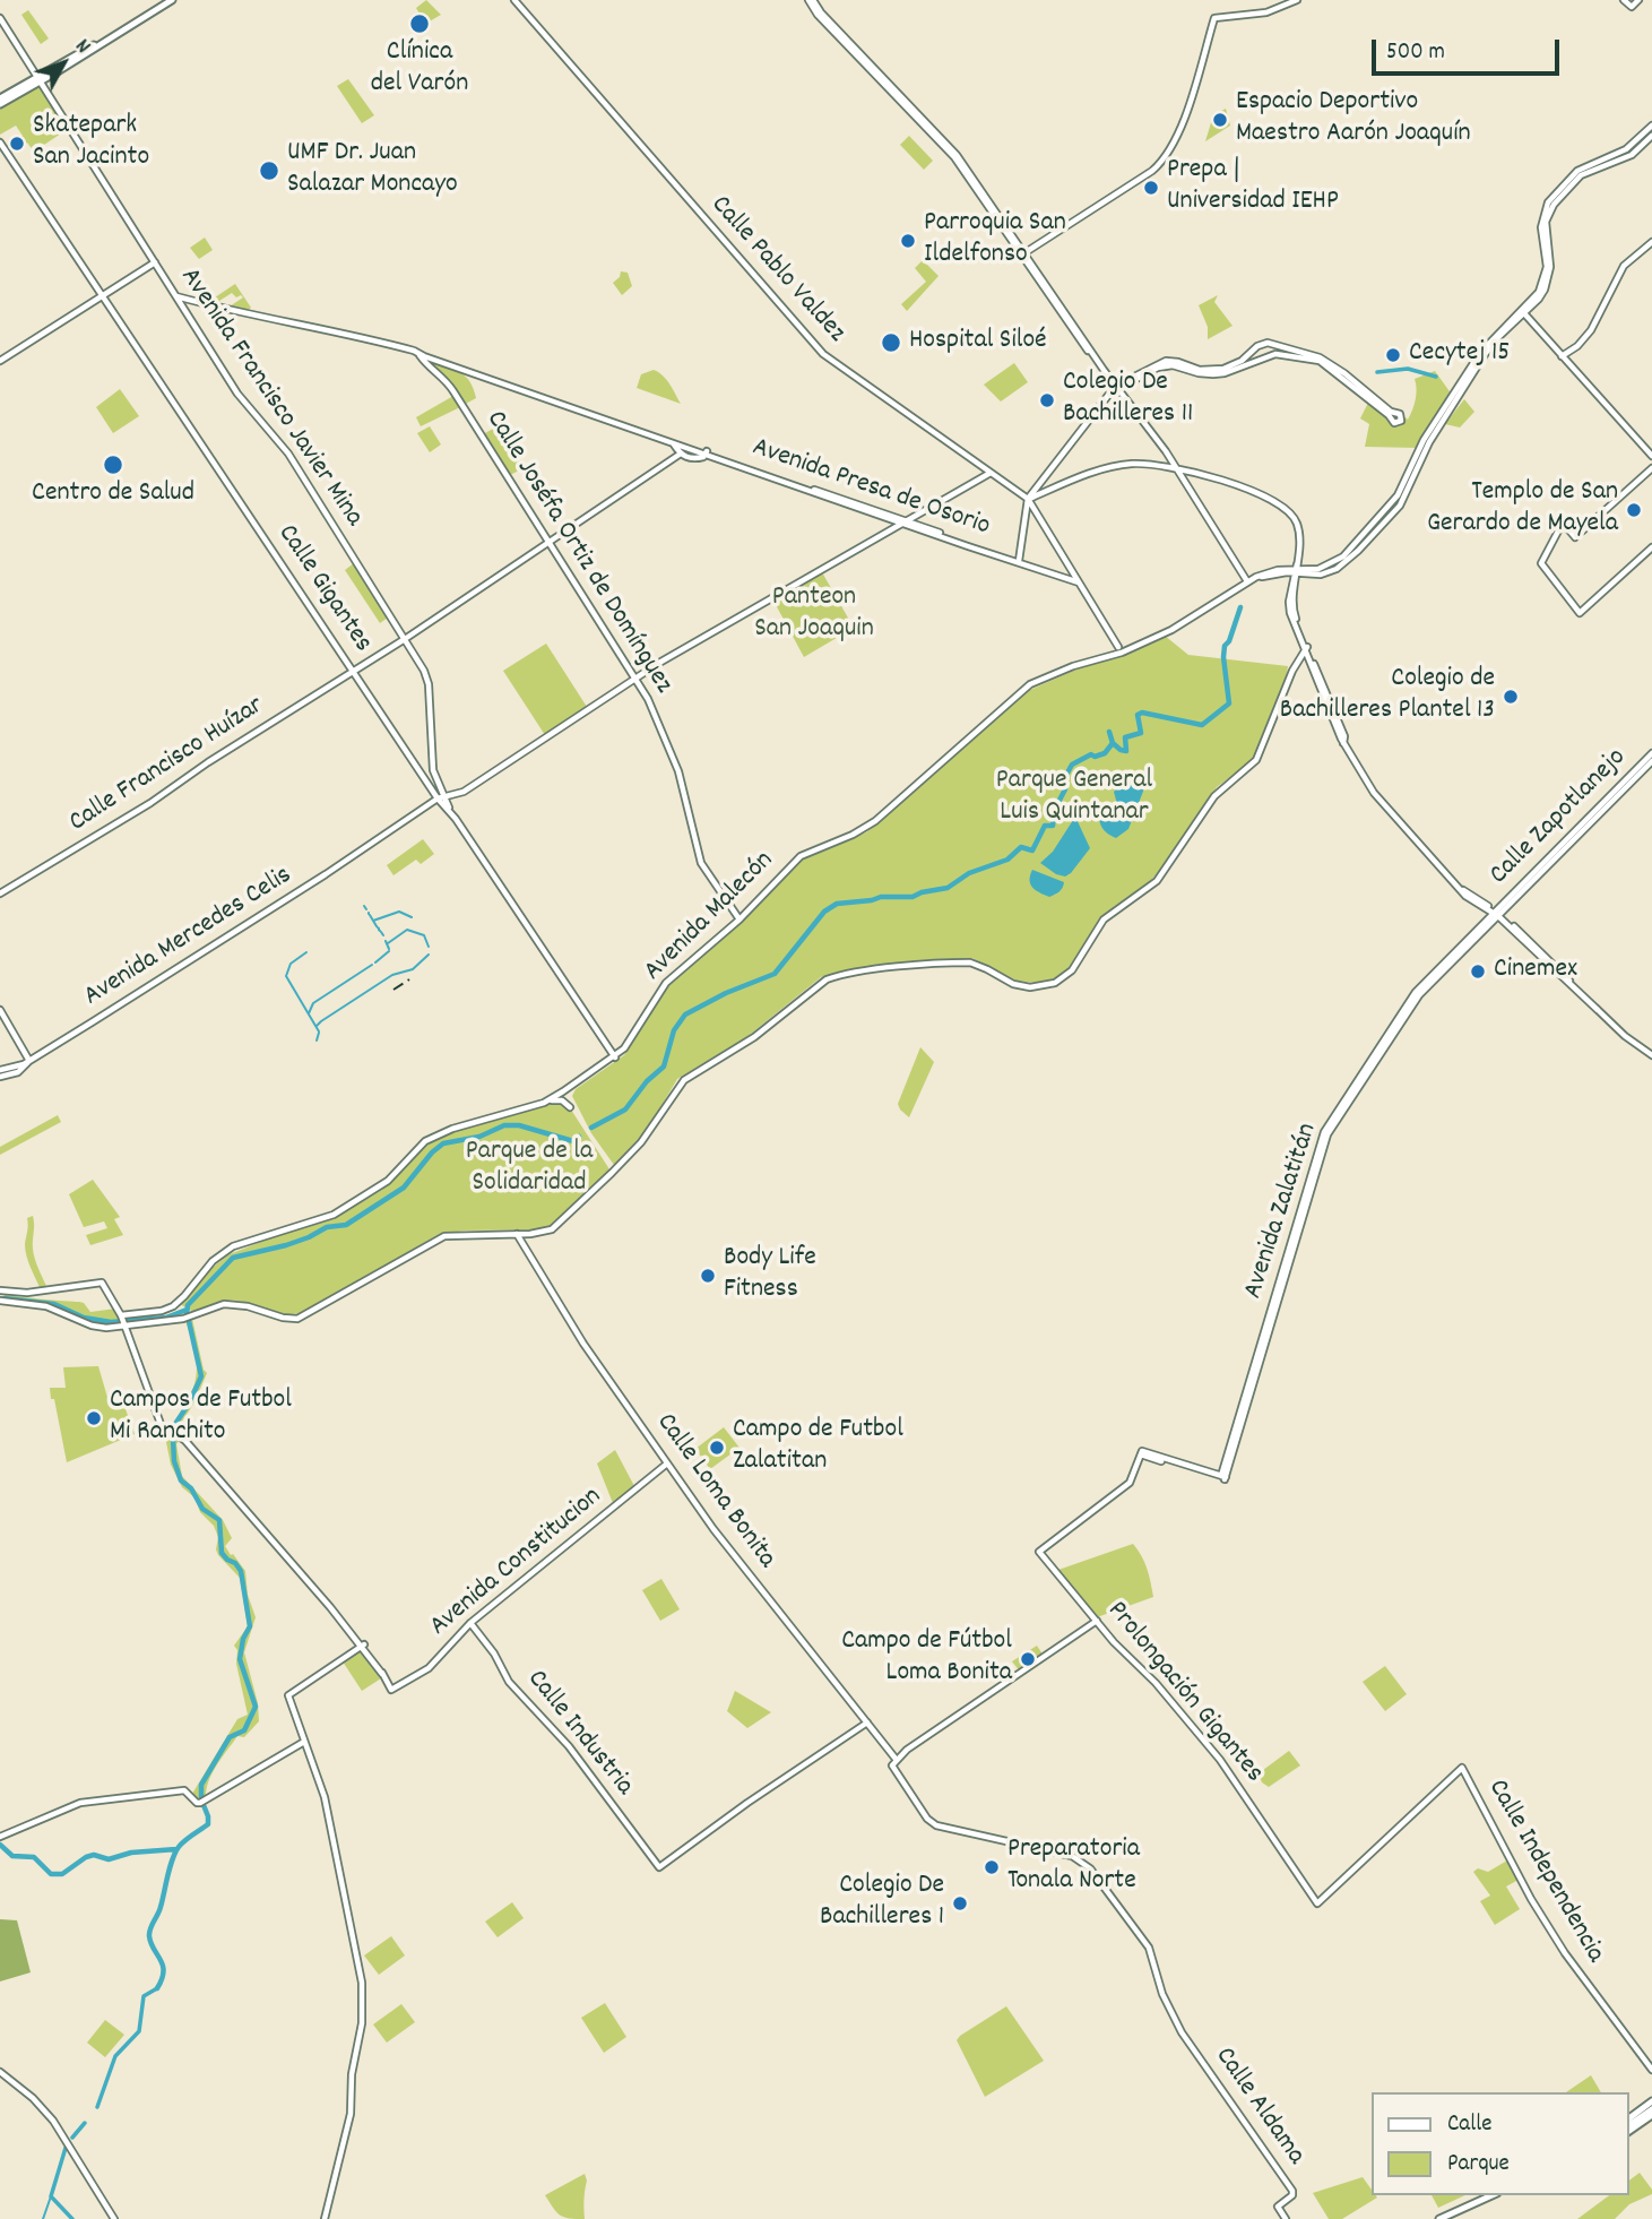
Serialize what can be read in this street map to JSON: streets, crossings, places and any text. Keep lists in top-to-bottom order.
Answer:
{
  "streets": {
    "street": [
      "Calle Pablo Valdez",
      "Avenida Francisco Javier Mina",
      "Avenida Presa de Osorio",
      "Calle Joséfa Ortiz de Domínguez",
      "Calle Gigantes",
      "Calle Francisco Huízar",
      "Calle Zapotlanejo",
      "Avenida Malecón",
      "Avenida Mercedes Celis",
      "Avenida Zalatitán",
      "Calle Loma Bonita",
      "Avenida Constitucion",
      "Prolongación Gigantes",
      "Calle Industria",
      "Calle Independencia",
      "Calle Aldama"
    ]
  },
  "crossings": [
    ["Calle Pablo Valdez", "Avenida Presa de Osorio"],
    ["Calle Pablo Valdez", "Avenida Mercedes Celis"],
    ["Avenida Francisco Javier Mina", "Avenida Presa de Osorio"],
    ["Avenida Francisco Javier Mina", "Calle Gigantes"],
    ["Avenida Francisco Javier Mina", "Calle Francisco Huízar"],
    ["Avenida Francisco Javier Mina", "Avenida Mercedes Celis"],
    ["Avenida Presa de Osorio", "Calle Joséfa Ortiz de Domínguez"],
    ["Avenida Presa de Osorio", "Calle Francisco Huízar"],
    ["Avenida Presa de Osorio", "Avenida Mercedes Celis"],
    ["Calle Joséfa Ortiz de Domínguez", "Calle Francisco Huízar"],
    ["Calle Joséfa Ortiz de Domínguez", "Avenida Malecón"],
    ["Calle Joséfa Ortiz de Domínguez", "Avenida Mercedes Celis"],
    ["Calle Gigantes", "Calle Francisco Huízar"],
    ["Calle Gigantes", "Avenida Malecón"],
    ["Calle Gigantes", "Avenida Mercedes Celis"],
    ["Calle Zapotlanejo", "Avenida Zalatitán"],
    ["Avenida Zalatitán", "Prolongación Gigantes"],
    ["Calle Loma Bonita", "Avenida Constitucion"],
    ["Calle Loma Bonita", "Calle Industria"],
    ["Calle Loma Bonita", "Calle Aldama"],
    ["Avenida Constitucion", "Calle Industria"],
    ["Prolongación Gigantes", "Calle Independencia"]
  ],
  "parks": ["Panteon San Joaquin", "Parque General Luis Quintanar", "Parque de la Solidaridad"],
  "places": [
    "Clínica del Varón",
    "Espacio Deportivo Maestro Aarón Joaquín",
    "Skatepark San Jacinto",
    "UMF Dr. Juan Salazar Moncayo",
    "Prepa | Universidad IEHP",
    "Parroquia San Ildelfonso",
    "Hospital Siloé",
    "Cecytej 15",
    "Colegio De Bachilleres 11",
    "Centro de Salud",
    "Templo de San Gerardo de Mayela",
    "Colegio de Bachilleres Plantel 13",
    "Cinemex",
    "Body Life Fitness",
    "Campos de Futbol Mi Ranchito",
    "Campo de Futbol Zalatitan",
    "Campo de Fútbol Loma Bonita",
    "Preparatoria Tonala Norte",
    "Colegio De Bachilleres 1"
  ],
  "legend": ["Calle", "Parque"],
  "scale_bar": "500 m",
  "north": "top right"
}
